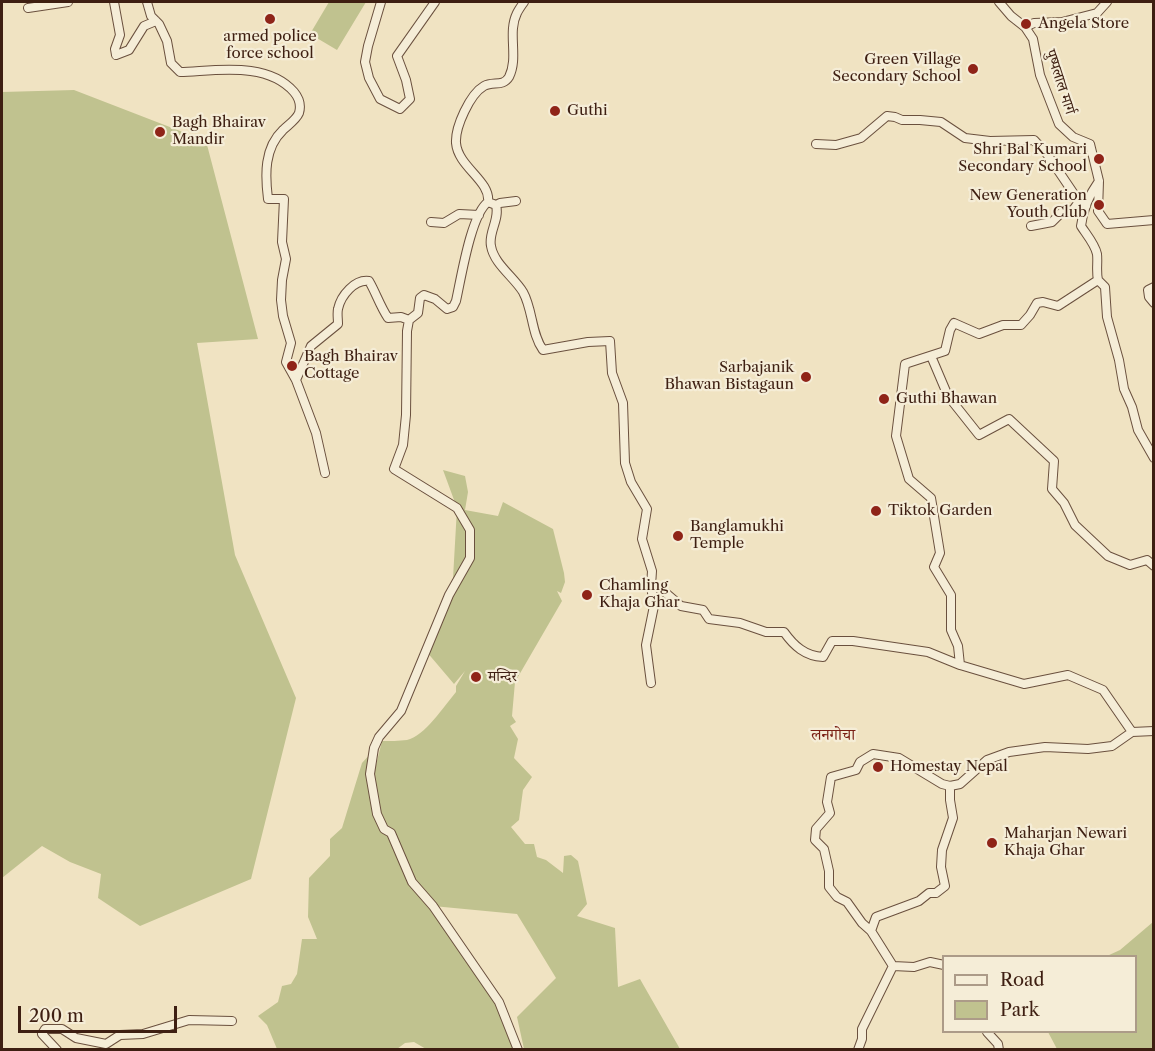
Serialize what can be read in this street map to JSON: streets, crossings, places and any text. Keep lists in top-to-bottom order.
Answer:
{
  "streets": {
    "street": ["पुष्पलाल मार्ग"]
  },
  "districts": ["लनगोचा"],
  "places": [
    "armed police force school",
    "Angela Store",
    "Green Village Secondary School",
    "Guthi",
    "Bagh Bhairav Mandir",
    "Shri Bal Kumari Secondary School",
    "New Generation Youth Club",
    "Bagh Bhairav Cottage",
    "Sarbajanik Bhawan Bistagaun",
    "Guthi Bhawan",
    "Tiktok Garden",
    "Banglamukhi Temple",
    "Chamling Khaja Ghar",
    "मन्दिर",
    "Homestay Nepal",
    "Maharjan Newari Khaja Ghar"
  ],
  "legend": ["Road", "Park"],
  "scale_bar": "200 m"
}
